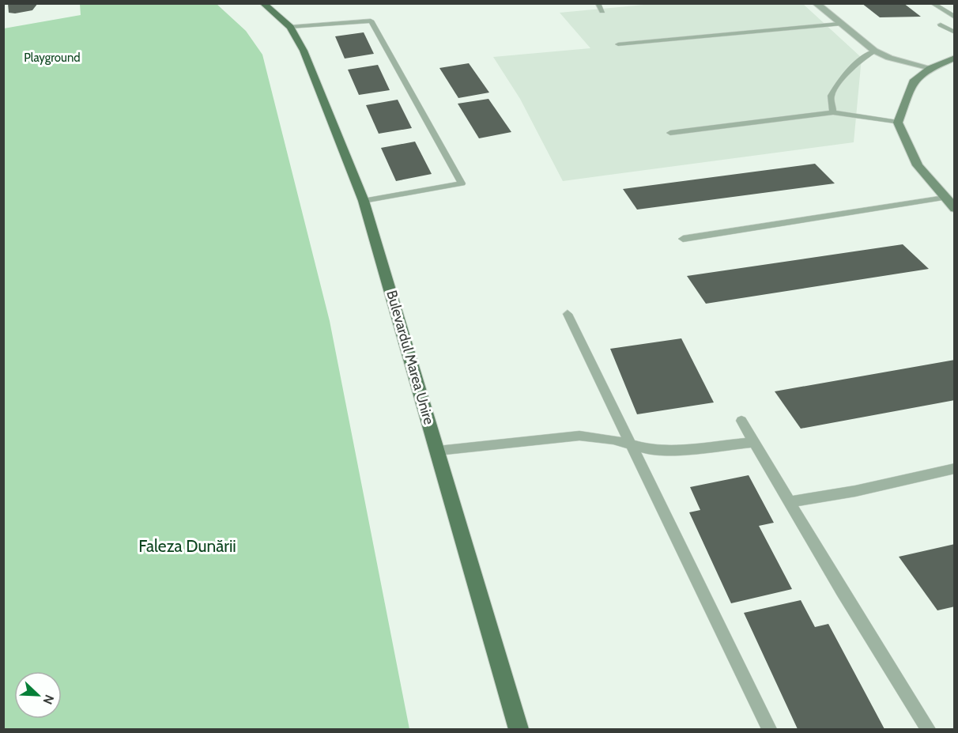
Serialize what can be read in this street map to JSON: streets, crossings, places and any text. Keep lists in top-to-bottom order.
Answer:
{
  "streets": {
    "main road": ["Bulevardul Marea Unire"]
  },
  "parks": ["Playground", "Faleza Dunării"],
  "north": "bottom right"
}
